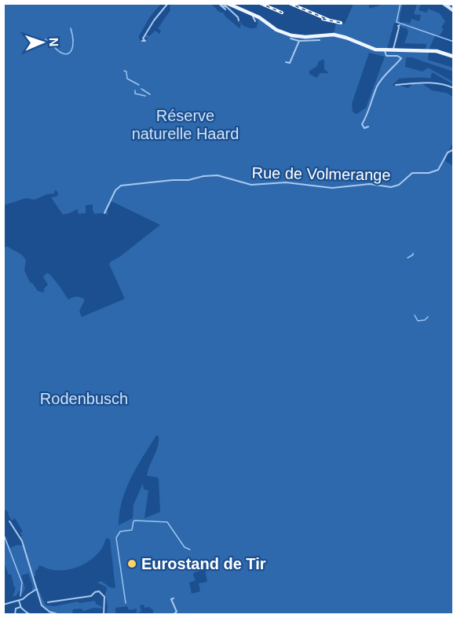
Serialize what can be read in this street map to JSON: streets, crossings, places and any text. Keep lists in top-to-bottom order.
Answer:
{
  "streets": {
    "street": ["Rue de Volmerange"]
  },
  "parks": ["Réserve naturelle Haard", "Rodenbusch"],
  "places": ["Eurostand de Tir"],
  "north": "right"
}
